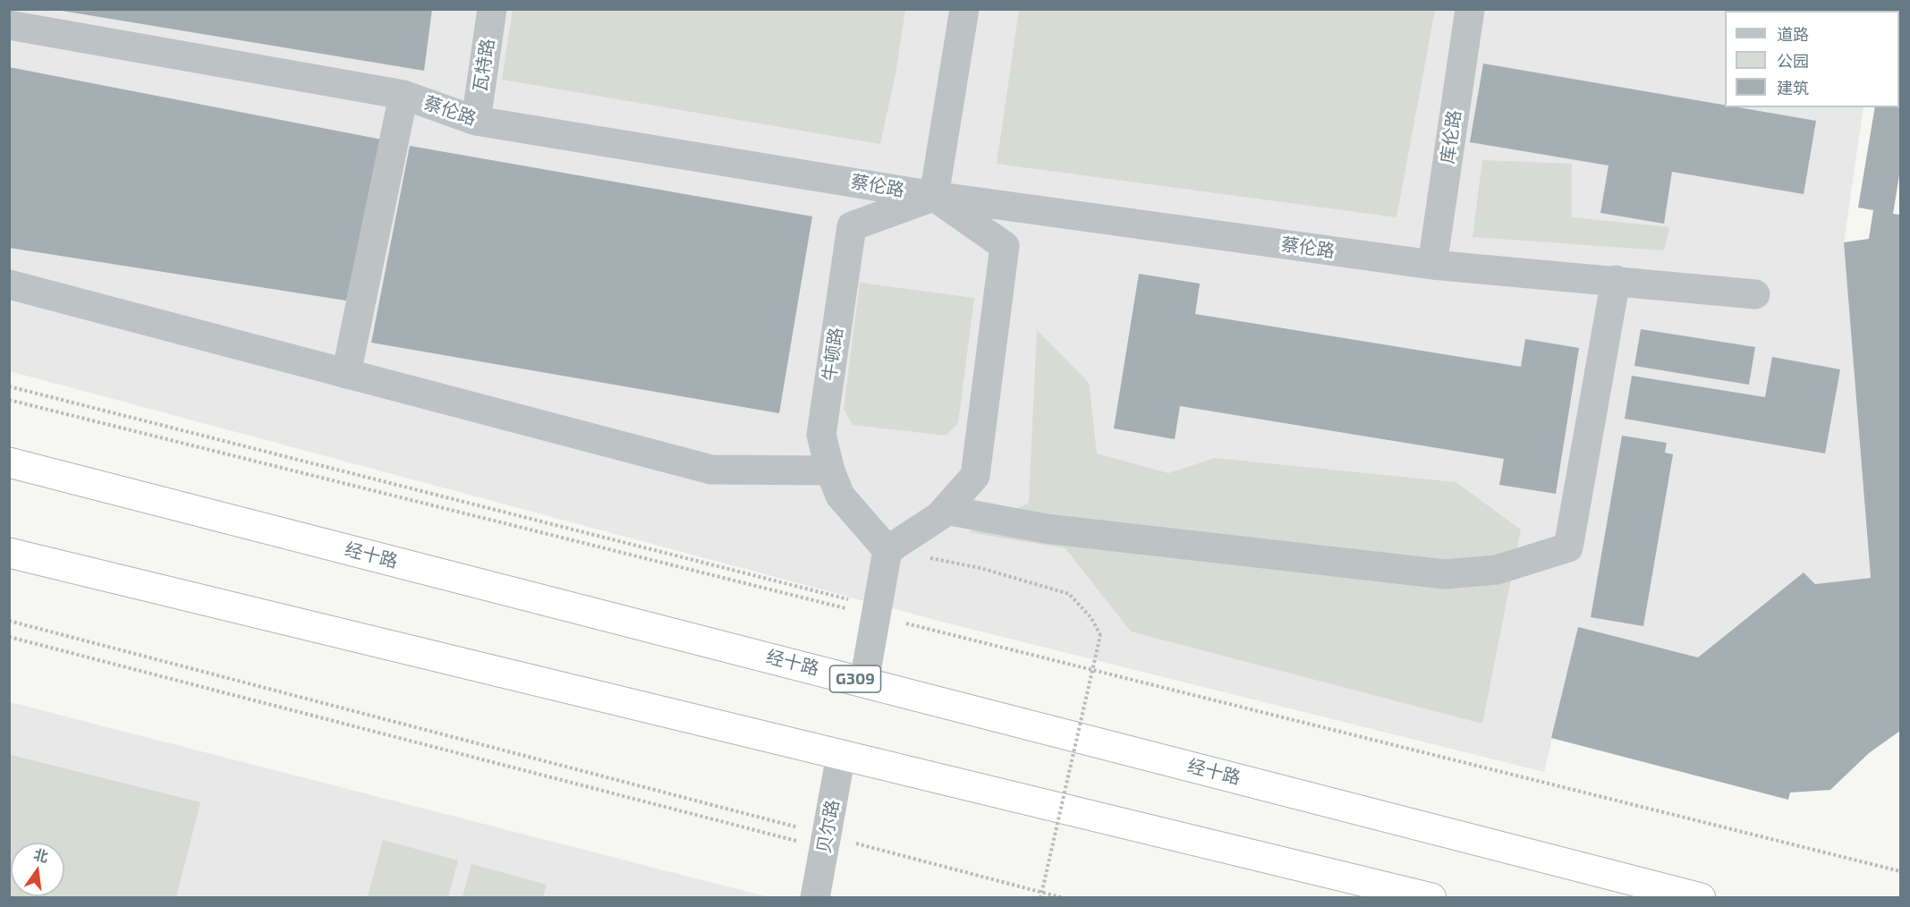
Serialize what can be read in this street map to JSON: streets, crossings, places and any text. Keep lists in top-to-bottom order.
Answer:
{
  "streets": {
    "highway": ["经十路", "G309"],
    "street": [
      "瓦特路",
      "蔡伦路",
      "库伦路",
      "牛顿路",
      "贝尔路"
    ]
  },
  "crossings": [
    ["瓦特路", "蔡伦路"],
    ["蔡伦路", "库伦路"],
    ["蔡伦路", "牛顿路"]
  ],
  "legend": ["道路", "公园", "建筑"],
  "north": "top"
}
